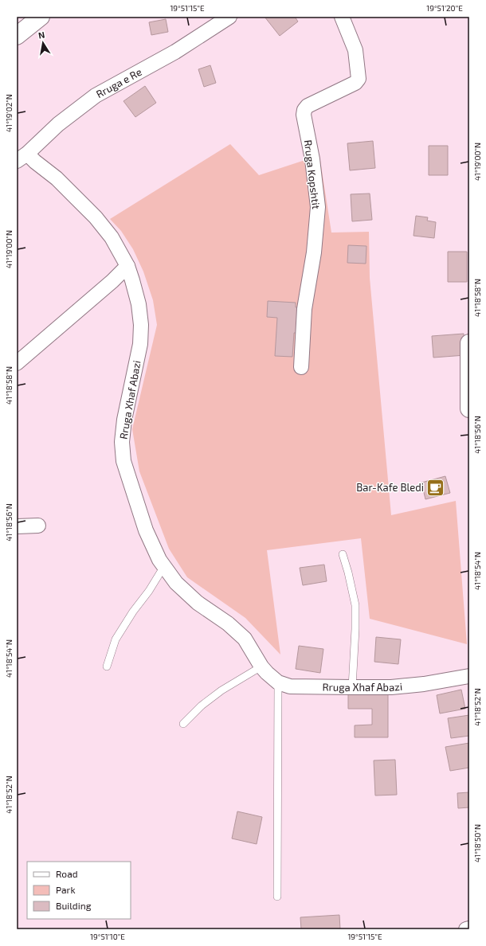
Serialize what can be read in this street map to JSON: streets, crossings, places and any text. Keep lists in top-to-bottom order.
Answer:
{
  "streets": {
    "street": ["Rruga e Re", "Rruga Kopshtit", "Rruga Xhaf Abazi"]
  },
  "crossings": [
    ["Rruga e Re", "Rruga Xhaf Abazi"]
  ],
  "places": {
    "cafe": ["Bar-Kafe Bledi"]
  },
  "legend": ["Road", "Park", "Building"],
  "north": "top",
  "coordinates": [
    "19°51'15\"E",
    "19°51'20\"E",
    "41°19'02\"N",
    "41°19'00\"N",
    "41°18'58\"N",
    "41°18'56\"N",
    "41°18'54\"N",
    "41°18'52\"N",
    "41°18'50\"N",
    "19°51'10\"E"
  ]
}
